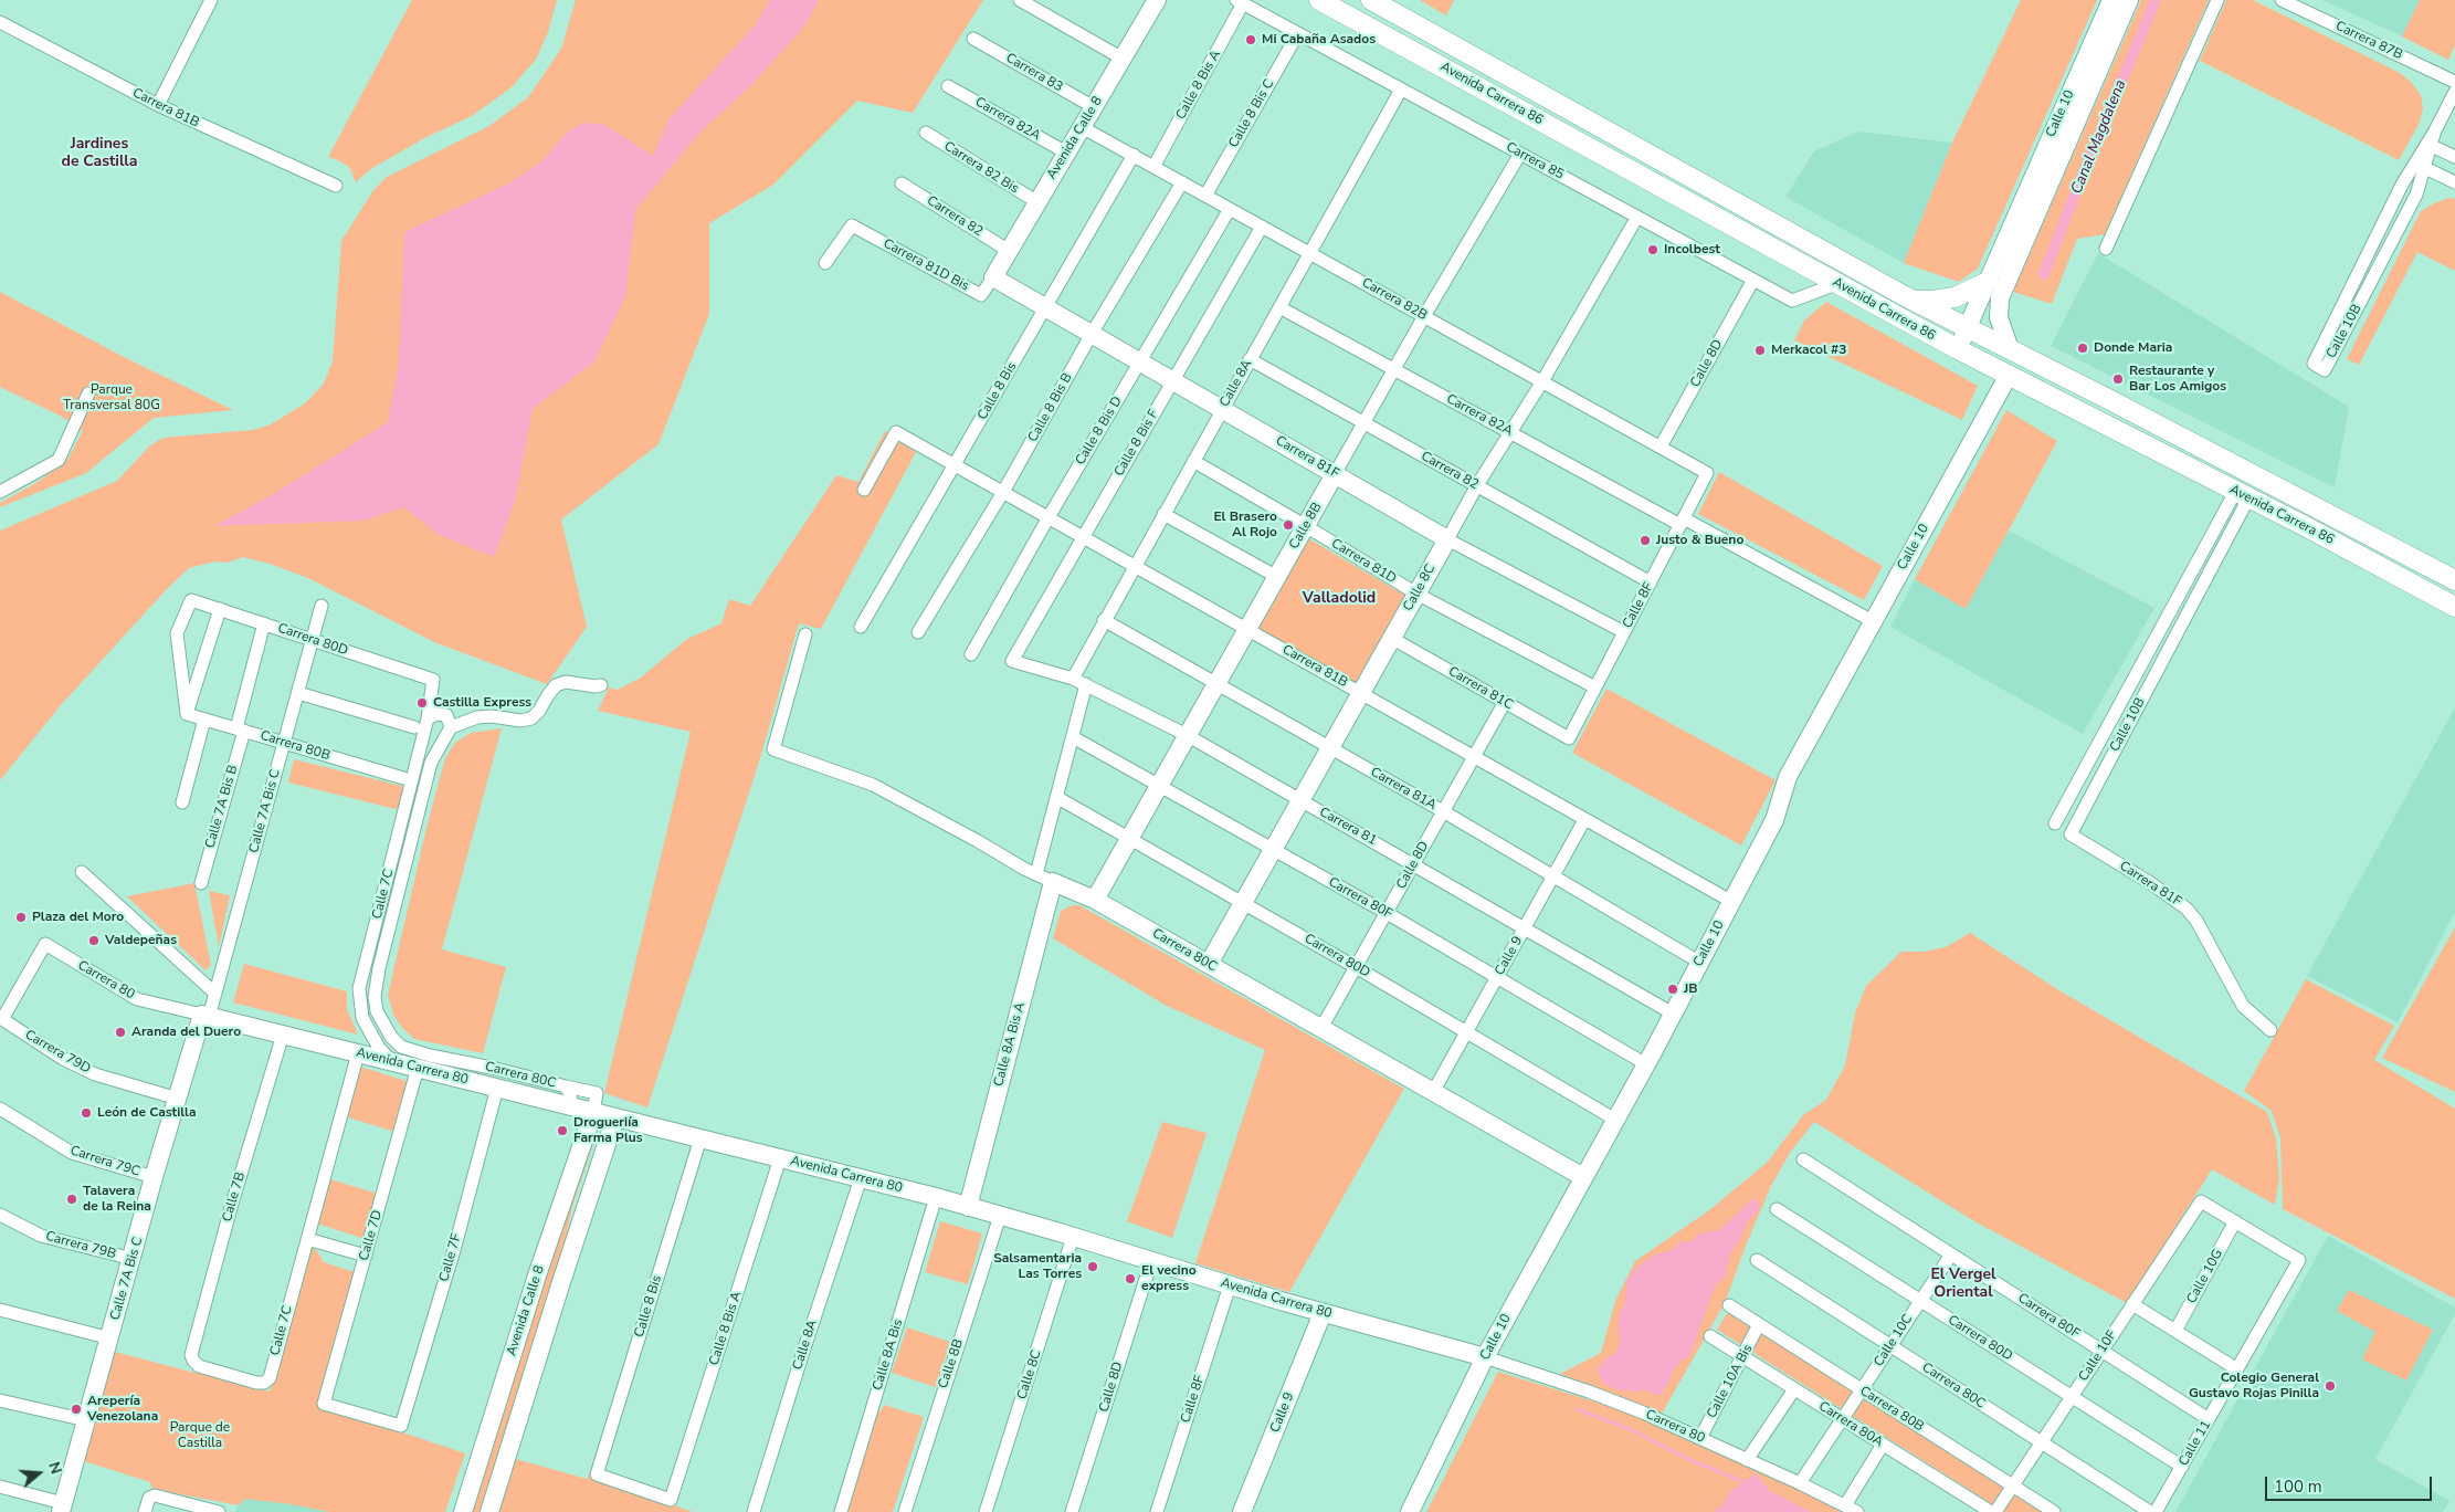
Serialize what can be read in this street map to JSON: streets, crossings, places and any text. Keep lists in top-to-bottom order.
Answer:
{
  "streets": {
    "main road": ["Avenida Carrera 86"],
    "street": [
      "Carrera 87B",
      "Carrera 83",
      "Calle 8 Bis A",
      "Carrera 81B",
      "Calle 8 Bis C",
      "Calle 10",
      "Carrera 82A",
      "Avenida Calle 8",
      "Carrera 85",
      "Carrera 82 Bis",
      "Carrera 82",
      "Carrera 81D Bis",
      "Carrera 82B",
      "Calle 10B",
      "Calle 8D",
      "Calle 8A",
      "Calle 8 Bis",
      "Calle 8 Bis B",
      "Calle 8 Bis D",
      "Calle 8 Bis F",
      "Carrera 81F",
      "Calle 8B",
      "Carrera 81D",
      "Calle 8C",
      "Calle 8F",
      "Carrera 80D",
      "Carrera 81C",
      "Carrera 80B",
      "Carrera 81A",
      "Calle 7A Bis B",
      "Calle 7A Bis C",
      "Carrera 81",
      "Calle 7C",
      "Carrera 80F",
      "Carrera 80C",
      "Calle 9",
      "Carrera 80",
      "Calle 8A Bis A",
      "Carrera 79D",
      "Avenida Carrera 80",
      "Carrera 79C",
      "Calle 7B",
      "Calle 7D",
      "Carrera 79B",
      "Calle 7F",
      "Calle 10G",
      "Calle 10C",
      "Calle 8A Bis",
      "Calle 10F",
      "Calle 10A Bis",
      "Carrera 80A",
      "Calle 11"
    ]
  },
  "crossings": [
    ["Carrera 83", "Avenida Calle 8"],
    ["Calle 8 Bis A", "Carrera 85"],
    ["Calle 8 Bis A", "Carrera 82B"],
    ["Calle 8 Bis A", "Calle 8 Bis"],
    ["Calle 8 Bis A", "Avenida Carrera 80"],
    ["Avenida Carrera 86", "Calle 10"],
    ["Avenida Carrera 86", "Carrera 85"],
    ["Avenida Carrera 86", "Calle 10B"],
    ["Carrera 81B", "Calle 10"],
    ["Carrera 81B", "Calle 8D"],
    ["Carrera 81B", "Calle 8A"],
    ["Carrera 81B", "Calle 8 Bis"],
    ["Carrera 81B", "Calle 8 Bis B"],
    ["Carrera 81B", "Calle 8 Bis D"],
    ["Carrera 81B", "Calle 8 Bis F"],
    ["Carrera 81B", "Calle 8B"],
    ["Carrera 81B", "Calle 8C"],
    ["Carrera 81B", "Calle 9"],
    ["Calle 8 Bis C", "Carrera 85"],
    ["Calle 8 Bis C", "Carrera 82B"],
    ["Calle 10", "Carrera 82A"],
    ["Calle 10", "Carrera 80D"],
    ["Calle 10", "Carrera 81A"],
    ["Calle 10", "Carrera 81"],
    ["Calle 10", "Carrera 80F"],
    ["Calle 10", "Carrera 80C"],
    ["Calle 10", "Carrera 80"],
    ["Calle 10", "Avenida Carrera 80"],
    ["Carrera 82A", "Avenida Calle 8"],
    ["Carrera 82A", "Calle 8A"],
    ["Carrera 82A", "Calle 8B"],
    ["Carrera 82A", "Calle 8C"],
    ["Carrera 82A", "Calle 8F"],
    ["Avenida Calle 8", "Carrera 82 Bis"],
    ["Avenida Calle 8", "Carrera 82"],
    ["Avenida Calle 8", "Carrera 81D Bis"],
    ["Avenida Calle 8", "Carrera 82B"],
    ["Avenida Calle 8", "Carrera 81F"],
    ["Avenida Calle 8", "Avenida Carrera 80"],
    ["Carrera 85", "Calle 8D"],
    ["Carrera 85", "Calle 8A"],
    ["Carrera 85", "Calle 8B"],
    ["Carrera 85", "Calle 8C"],
    ["Carrera 82", "Calle 8A"],
    ["Carrera 82", "Calle 8B"],
    ["Carrera 82", "Calle 8C"],
    ["Carrera 82", "Calle 8F"],
    ["Carrera 81D Bis", "Carrera 81F"],
    ["Carrera 82B", "Calle 8D"],
    ["Carrera 82B", "Calle 8A"],
    ["Carrera 82B", "Calle 8 Bis"],
    ["Carrera 82B", "Calle 8 Bis B"],
    ["Carrera 82B", "Calle 8 Bis D"],
    ["Carrera 82B", "Calle 8 Bis F"],
    ["Carrera 82B", "Calle 8B"],
    ["Carrera 82B", "Calle 8C"],
    ["Carrera 82B", "Calle 8F"],
    ["Calle 10B", "Carrera 81F"],
    ["Calle 8D", "Carrera 80D"],
    ["Calle 8D", "Carrera 81C"],
    ["Calle 8D", "Carrera 81A"],
    ["Calle 8D", "Carrera 81"],
    ["Calle 8D", "Carrera 80F"],
    ["Calle 8D", "Carrera 80C"],
    ["Calle 8D", "Avenida Carrera 80"],
    ["Calle 8A", "Carrera 81F"],
    ["Calle 8A", "Carrera 81D"],
    ["Calle 8A", "Carrera 81A"],
    ["Calle 8A", "Carrera 81"],
    ["Calle 8A", "Avenida Carrera 80"],
    ["Calle 8 Bis", "Carrera 81F"],
    ["Calle 8 Bis", "Avenida Carrera 80"],
    ["Calle 8 Bis B", "Carrera 81F"],
    ["Calle 8 Bis D", "Carrera 81F"],
    ["Calle 8 Bis F", "Carrera 81F"],
    ["Calle 8 Bis F", "Carrera 81"],
    ["Carrera 81F", "Calle 8B"],
    ["Carrera 81F", "Calle 8C"],
    ["Carrera 81F", "Calle 8F"],
    ["Calle 8B", "Carrera 81D"],
    ["Calle 8B", "Carrera 80D"],
    ["Calle 8B", "Carrera 81A"],
    ["Calle 8B", "Carrera 81"],
    ["Calle 8B", "Carrera 80F"],
    ["Calle 8B", "Carrera 80C"],
    ["Calle 8B", "Avenida Carrera 80"],
    ["Carrera 81D", "Calle 8C"],
    ["Carrera 81D", "Calle 8F"],
    ["Calle 8C", "Carrera 80D"],
    ["Calle 8C", "Carrera 81C"],
    ["Calle 8C", "Carrera 81A"],
    ["Calle 8C", "Carrera 81"],
    ["Calle 8C", "Carrera 80F"],
    ["Calle 8C", "Carrera 80C"],
    ["Calle 8C", "Avenida Carrera 80"],
    ["Calle 8F", "Carrera 81C"],
    ["Calle 8F", "Avenida Carrera 80"],
    ["Carrera 80D", "Carrera 80B"],
    ["Carrera 80D", "Calle 7A Bis B"],
    ["Carrera 80D", "Calle 7A Bis C"],
    ["Carrera 80D", "Calle 7C"],
    ["Carrera 80D", "Calle 9"],
    ["Carrera 80D", "Calle 8A Bis A"],
    ["Carrera 80D", "Calle 10C"],
    ["Carrera 80D", "Calle 10F"],
    ["Carrera 80D", "Calle 11"],
    ["Carrera 80B", "Calle 7A Bis B"],
    ["Carrera 80B", "Calle 7A Bis C"],
    ["Carrera 80B", "Calle 10C"],
    ["Carrera 80B", "Calle 10F"],
    ["Carrera 80B", "Calle 10A Bis"],
    ["Carrera 81A", "Calle 9"],
    ["Calle 7A Bis C", "Carrera 80"],
    ["Calle 7A Bis C", "Carrera 79D"],
    ["Calle 7A Bis C", "Avenida Carrera 80"],
    ["Calle 7A Bis C", "Carrera 79C"],
    ["Calle 7A Bis C", "Carrera 79B"],
    ["Carrera 81", "Calle 9"],
    ["Carrera 81", "Calle 8A Bis A"],
    ["Calle 7C", "Carrera 80C"],
    ["Calle 7C", "Avenida Carrera 80"],
    ["Calle 7C", "Calle 7B"],
    ["Carrera 80F", "Calle 9"],
    ["Carrera 80F", "Calle 8A Bis A"],
    ["Carrera 80F", "Calle 10C"],
    ["Carrera 80F", "Calle 10F"],
    ["Carrera 80F", "Calle 11"],
    ["Carrera 80C", "Calle 9"],
    ["Carrera 80C", "Calle 8A Bis A"],
    ["Carrera 80C", "Avenida Carrera 80"],
    ["Carrera 80C", "Calle 10C"],
    ["Carrera 80C", "Calle 10F"],
    ["Calle 9", "Avenida Carrera 80"],
    ["Carrera 80", "Carrera 79D"],
    ["Carrera 80", "Avenida Carrera 80"],
    ["Carrera 80", "Calle 10C"],
    ["Carrera 80", "Calle 10A Bis"],
    ["Calle 8A Bis A", "Avenida Carrera 80"],
    ["Avenida Carrera 80", "Calle 7B"],
    ["Avenida Carrera 80", "Calle 7D"],
    ["Avenida Carrera 80", "Calle 7F"],
    ["Avenida Carrera 80", "Calle 8A Bis"],
    ["Calle 7D", "Calle 7F"],
    ["Calle 10G", "Calle 10F"],
    ["Calle 10G", "Calle 11"],
    ["Calle 10C", "Carrera 80A"],
    ["Calle 10F", "Calle 11"],
    ["Calle 10A Bis", "Carrera 80A"]
  ],
  "districts": ["Jardines de Castilla", "Valladolid", "El Vergel Oriental"],
  "water": ["Canal Magdalena"],
  "parks": ["Parque Transversal 80G", "Parque de Castilla"],
  "places": [
    "Mi Cabaña Asados",
    "Incolbest",
    "Donde Maria",
    "Merkacol #3",
    "Restaurante y Bar Los Amigos",
    "El Brasero Al Rojo",
    "Justo & Bueno",
    "Castilla Express",
    "Plaza del Moro",
    "Valdepeñas",
    "JB",
    "Aranda del Duero",
    "León de Castilla",
    "Drogueriía Farma Plus",
    "Talavera de la Reina",
    "Salsamentaria Las Torres",
    "El vecino express",
    "Colegio General Gustavo Rojas Pinilla",
    "Arepería Venezolana"
  ],
  "scale_bar": "100 m",
  "north": "right"
}
